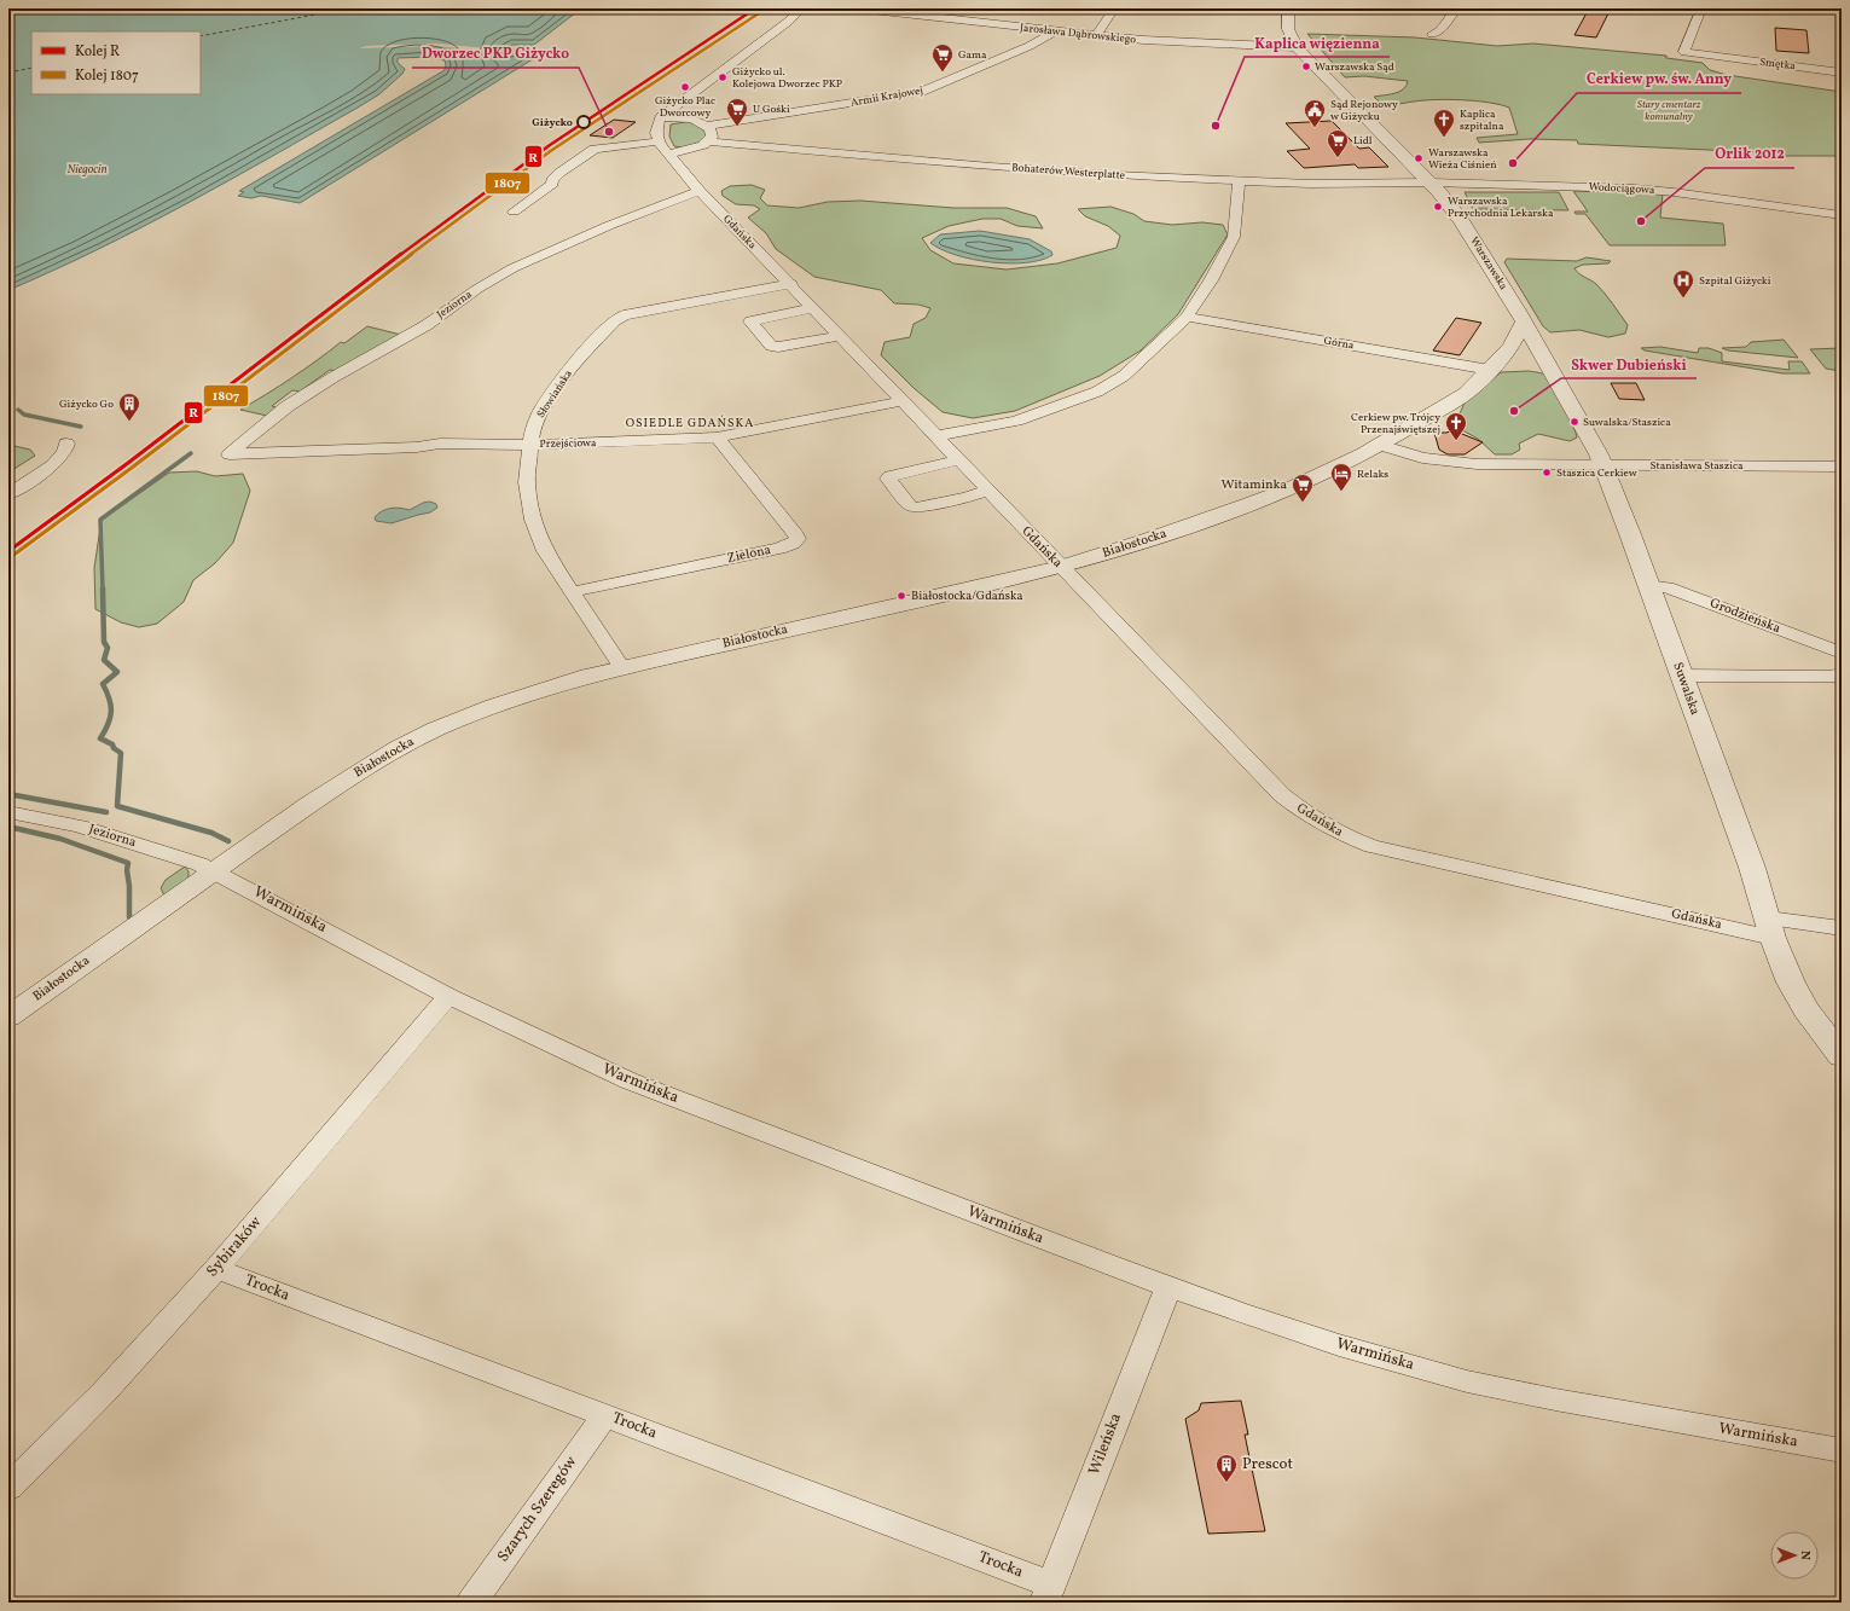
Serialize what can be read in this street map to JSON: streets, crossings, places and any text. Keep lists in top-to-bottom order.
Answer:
{
  "streets": {
    "street": [
      "Jarosława Dąbrowskiego",
      "Smętka",
      "Armii Krajowej",
      "Bohaterów Westerplatte",
      "Wodociągowa",
      "Gdańska",
      "Warszawska",
      "Jeziorna",
      "Górna",
      "Słowiańska",
      "Przejściowa",
      "Stanisława Staszica",
      "Białostocka",
      "Zielona",
      "Grodzieńska",
      "Suwalska",
      "Warmińska",
      "Sybiraków",
      "Trocka",
      "Wileńska",
      "Szarych Szeregów"
    ]
  },
  "crossings": [
    ["Jarosława Dąbrowskiego", "Armii Krajowej"],
    ["Jarosława Dąbrowskiego", "Warszawska"],
    ["Bohaterów Westerplatte", "Wodociągowa"],
    ["Bohaterów Westerplatte", "Warszawska"],
    ["Wodociągowa", "Warszawska"],
    ["Gdańska", "Jeziorna"],
    ["Gdańska", "Słowiańska"],
    ["Gdańska", "Przejściowa"],
    ["Gdańska", "Białostocka"],
    ["Gdańska", "Suwalska"],
    ["Warszawska", "Białostocka"],
    ["Warszawska", "Suwalska"],
    ["Jeziorna", "Przejściowa"],
    ["Jeziorna", "Białostocka"],
    ["Jeziorna", "Warmińska"],
    ["Górna", "Białostocka"],
    ["Słowiańska", "Przejściowa"],
    ["Słowiańska", "Białostocka"],
    ["Słowiańska", "Zielona"],
    ["Przejściowa", "Zielona"],
    ["Stanisława Staszica", "Białostocka"],
    ["Stanisława Staszica", "Suwalska"],
    ["Białostocka", "Suwalska"],
    ["Białostocka", "Warmińska"],
    ["Grodzieńska", "Suwalska"],
    ["Warmińska", "Sybiraków"],
    ["Warmińska", "Wileńska"],
    ["Sybiraków", "Trocka"],
    ["Trocka", "Wileńska"],
    ["Trocka", "Szarych Szeregów"]
  ],
  "districts": ["OSIEDLE GDAŃSKA"],
  "water": ["Niegocin"],
  "parks": ["Stary cmentarz komunalny"],
  "places": {
    "other": [
      "Warszawska Sąd",
      "Giżycko ul. Kolejowa Dworzec PKP",
      "Giżycko Plac Dworcowy",
      "Giżycko",
      "Kaplica więzienna",
      "Dworzec PKP Giżycko",
      "Warszawska Wieża Ciśnień",
      "Cerkiew pw. św. Anny",
      "Warszawska Przychodnia Lekarska",
      "Orlik 2012",
      "Skwer Dubieński",
      "Suwalska/Staszica",
      "Staszica Cerkiew",
      "Białostocka/Gdańska"
    ],
    "supermarket": [
      "Gama",
      "U Gośki",
      "Lidl",
      "Witaminka"
    ],
    "public building": ["Sąd Rejonowy w Giżycku"],
    "church": ["Kaplica szpitalna", "Cerkiew pw. Trójcy Przenajświętszej"],
    "hospital": ["Szpital Giżycki"],
    "building": ["Giżycko Go", "Prescot"],
    "hotel": ["Relaks"]
  },
  "lines": ["rail line R", "rail line 1807"],
  "legend": ["Kolej R", "Kolej 1807"],
  "north": "right"
}
